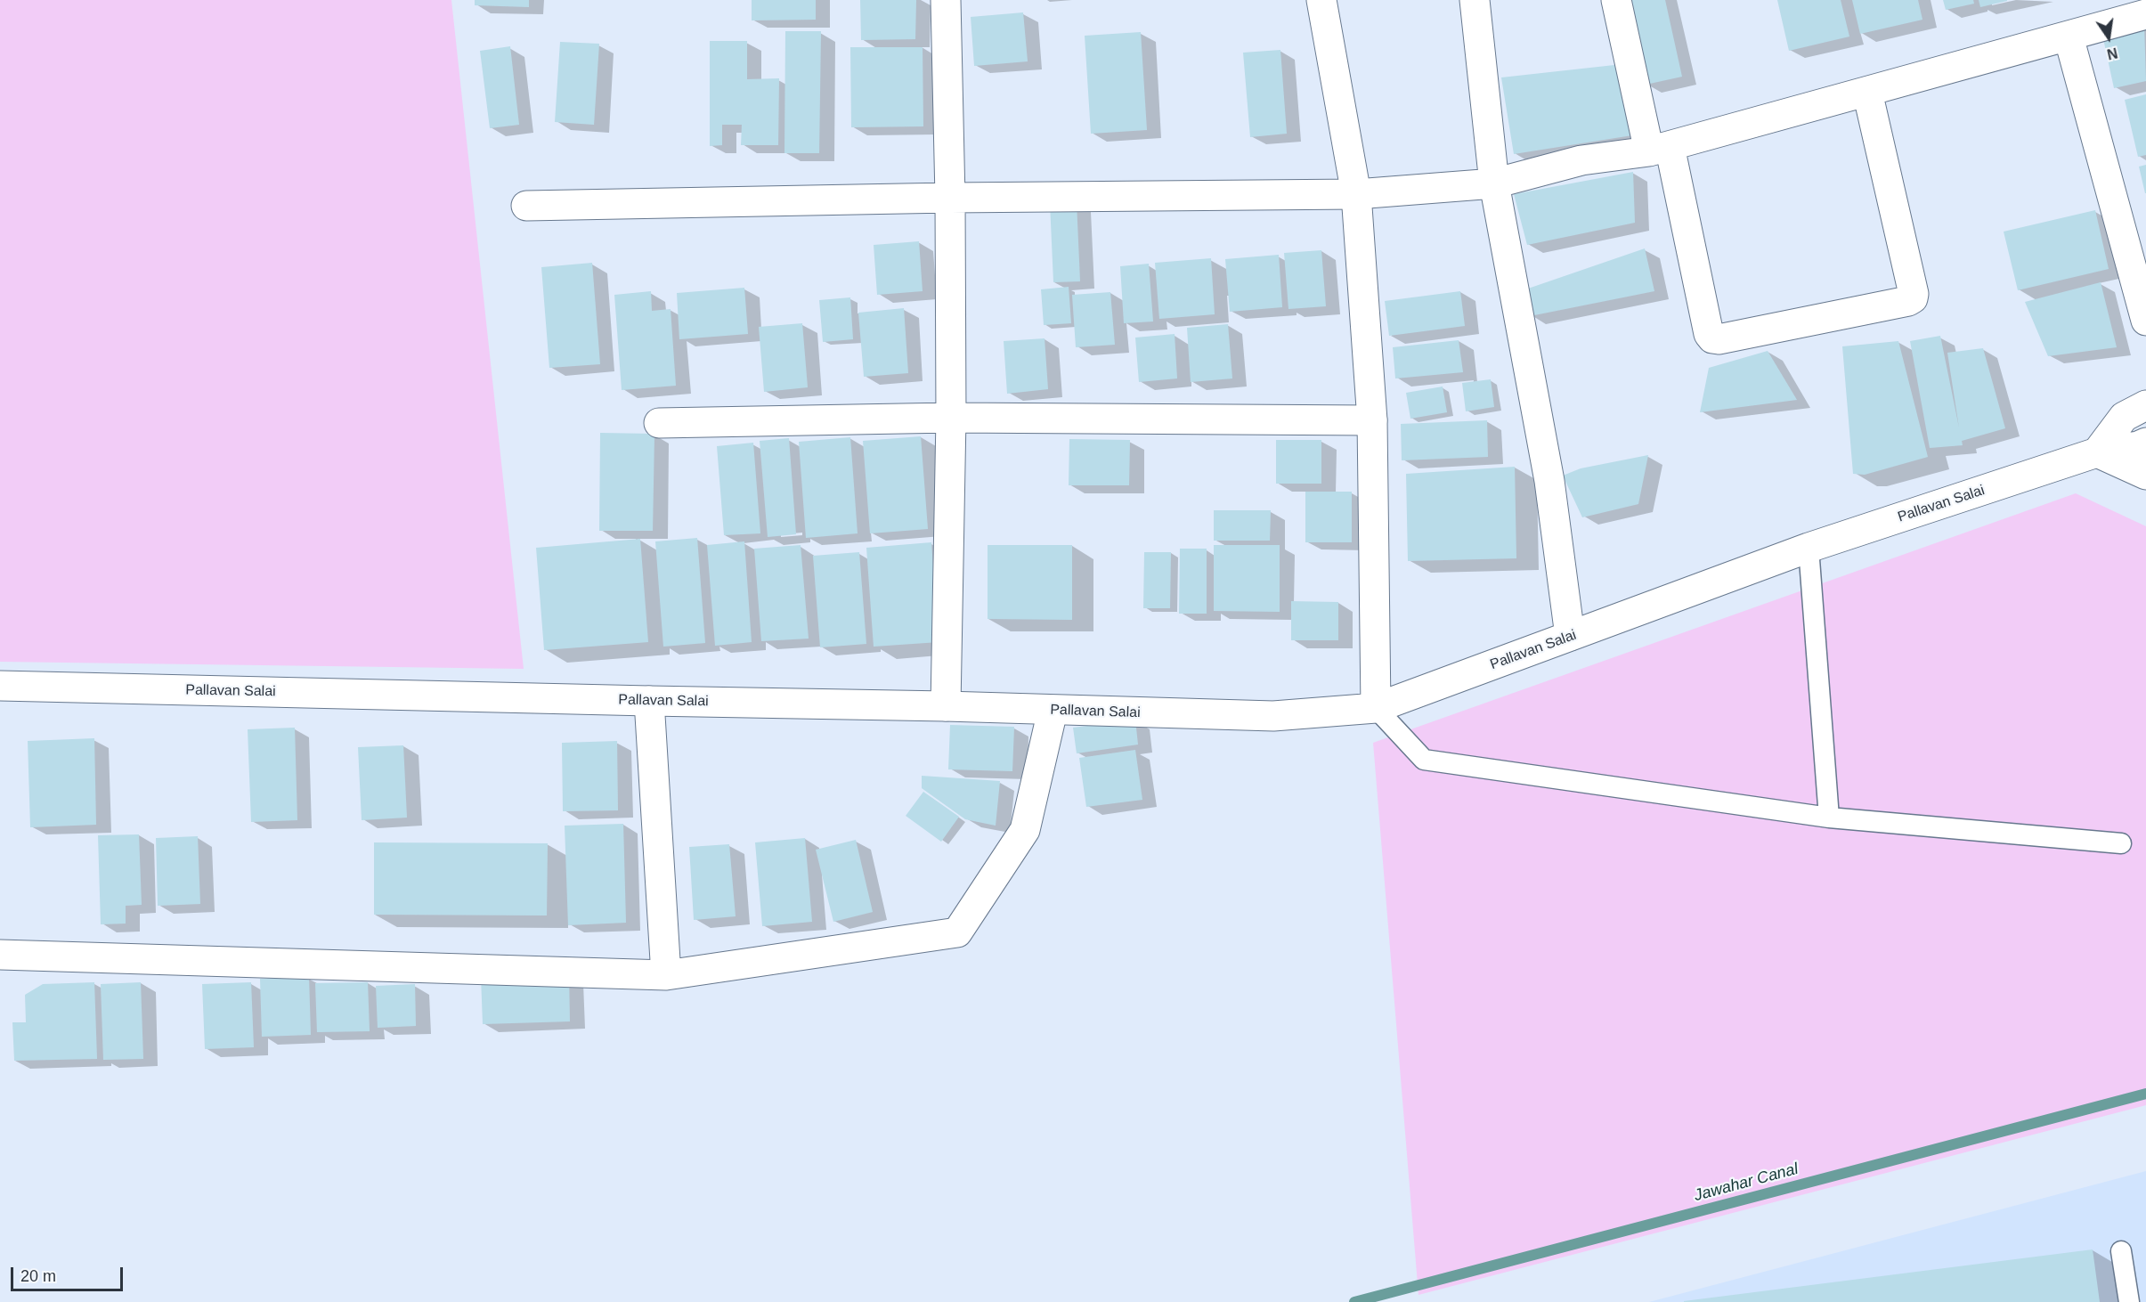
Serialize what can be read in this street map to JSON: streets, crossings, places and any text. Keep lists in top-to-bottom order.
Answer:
{
  "streets": {
    "street": ["Pallavan Salai"]
  },
  "water": ["Jawahar Canal"],
  "scale_bar": "20 m",
  "north": "bottom"
}
